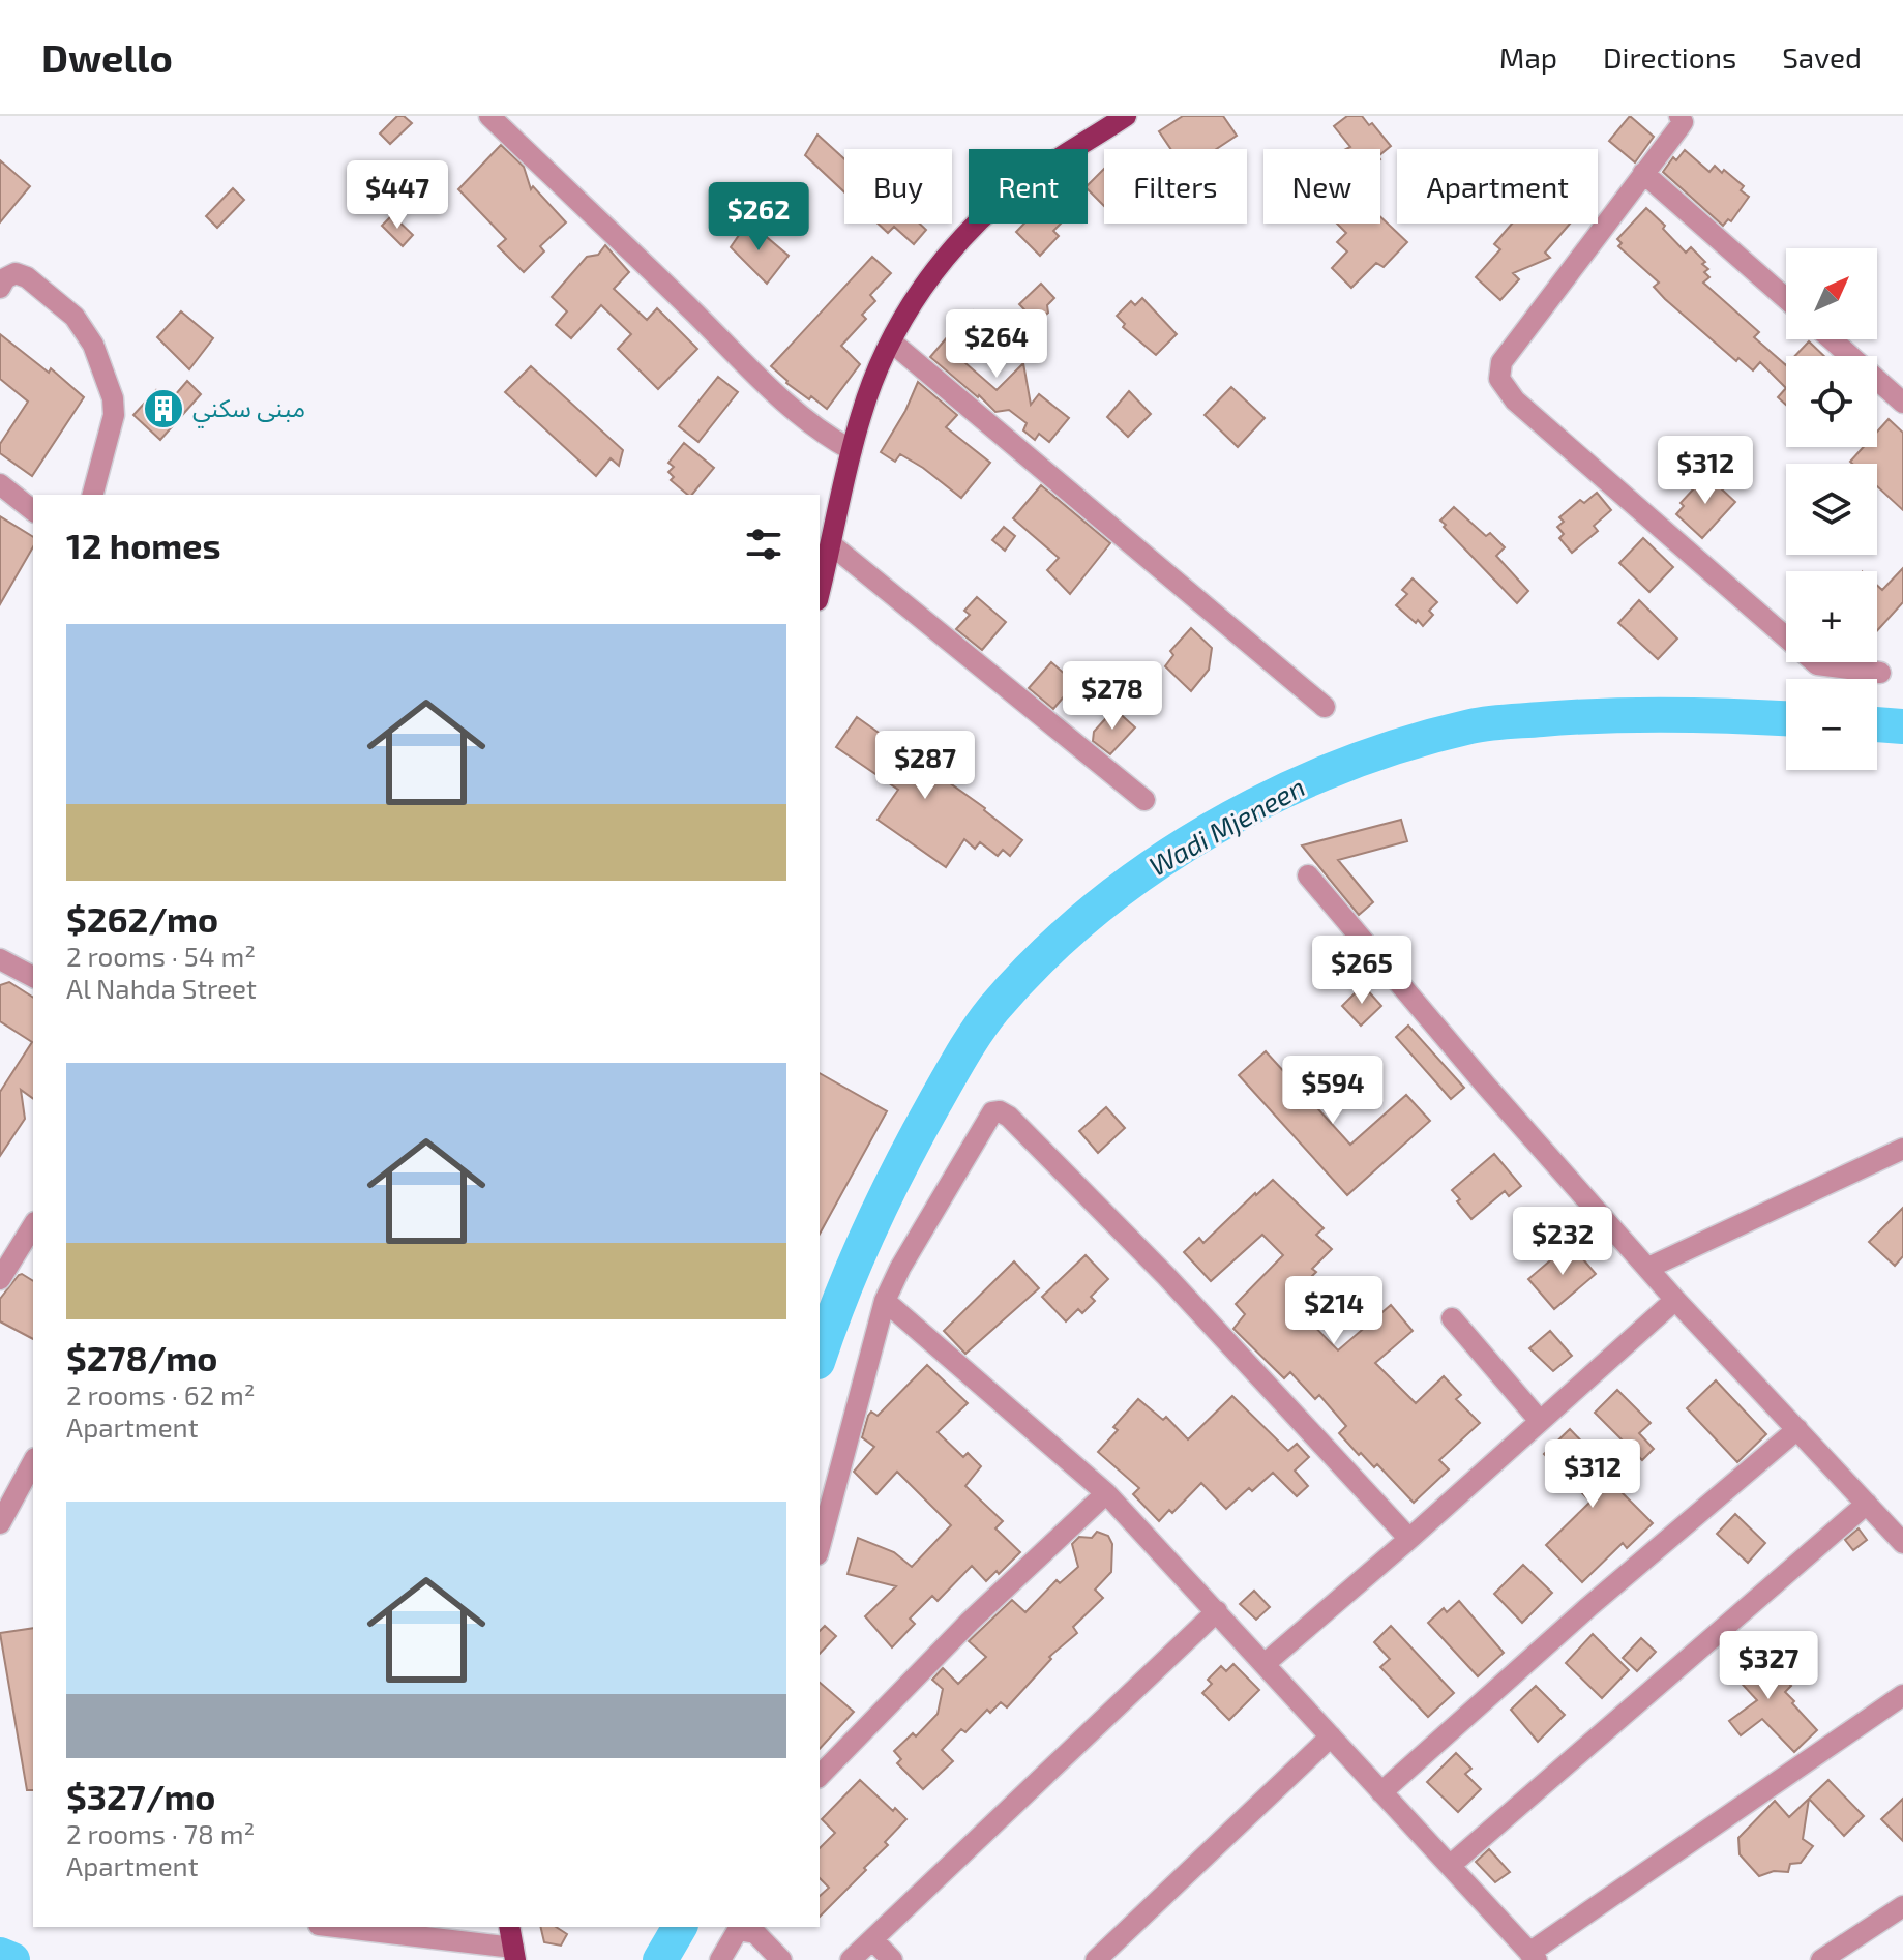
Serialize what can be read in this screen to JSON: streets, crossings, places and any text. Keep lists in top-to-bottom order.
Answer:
{
  "water": ["Wadi Mjeneen"],
  "places": {
    "building": ["مبنى سكني"]
  },
  "north": "top right",
  "page": {
    "header": "Dwello",
    "nav": ["Map", "Directions", "Saved"],
    "chip": [
      "Buy",
      "Rent",
      "Filters",
      "New",
      "Apartment"
    ],
    "price": [
      "$447",
      "$262",
      "$264",
      "$312",
      "$278",
      "$287",
      "$265",
      "$594",
      "$232",
      "$214",
      "$312",
      "$327"
    ],
    "map_buttons": ["+", "−"],
    "heading": "12 homes",
    "list": [
      {
        "name": "$262/mo",
        "note": "2 rooms · 54 m² · Al Nahda Street"
      },
      {
        "name": "$278/mo",
        "note": "2 rooms · 62 m² · Apartment"
      },
      {
        "name": "$327/mo",
        "note": "2 rooms · 78 m² · Apartment"
      }
    ]
  }
}
